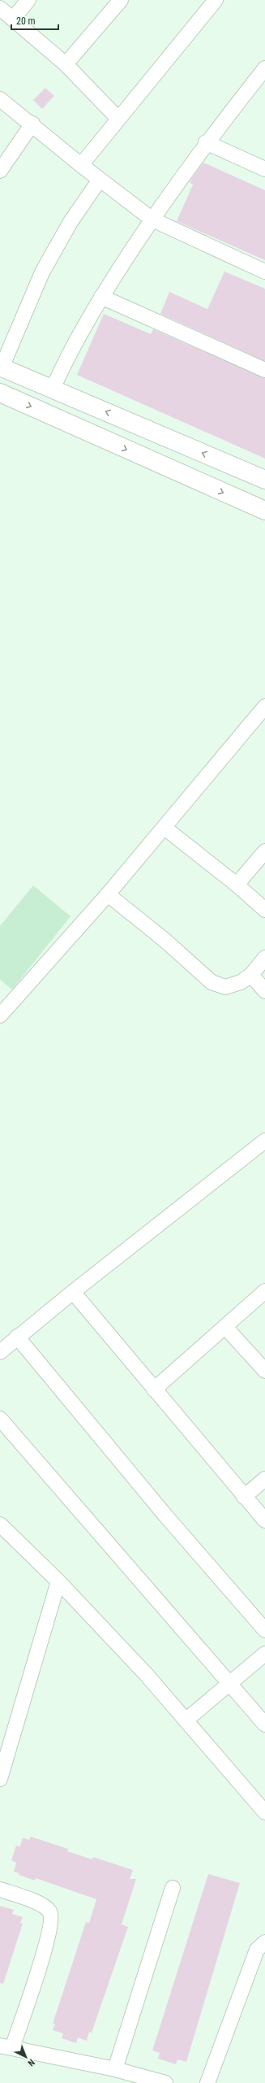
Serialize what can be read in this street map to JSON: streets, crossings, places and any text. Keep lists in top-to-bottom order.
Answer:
{
  "scale_bar": "20 m",
  "north": "bottom right"
}
